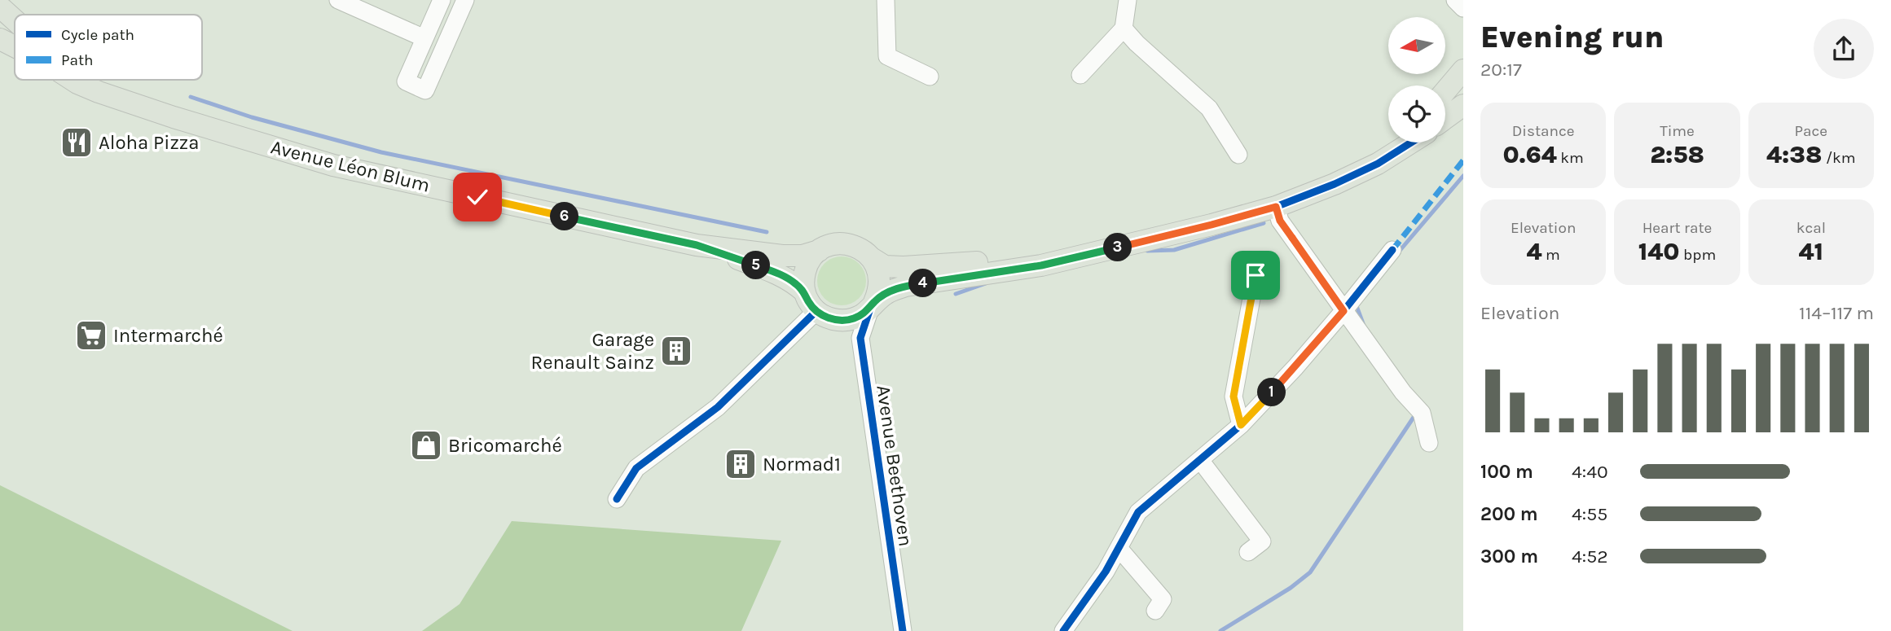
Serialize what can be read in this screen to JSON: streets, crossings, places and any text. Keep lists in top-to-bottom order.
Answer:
{
  "streets": {
    "main road": ["Avenue Léon Blum"],
    "street": ["Avenue Beethoven"]
  },
  "crossings": [
    ["Avenue Léon Blum", "Avenue Beethoven"]
  ],
  "places": {
    "restaurant": ["Aloha Pizza"],
    "supermarket": ["Intermarché"],
    "building": ["Garage Renault Sainz", "Normad1"],
    "shop": ["Bricomarché"]
  },
  "legend": ["Cycle path", "Path"],
  "north": "left",
  "page": {
    "heading": ["Evening run", "20:17"],
    "stats": [
      ["Distance", "0.64 km"],
      ["Time", "2:58"],
      ["Pace", "4:38 /km"],
      ["Elevation", "4 m"],
      ["Heart rate", "140 bpm"],
      ["kcal", "41"]
    ],
    "pins": [
      "6",
      "3",
      "5",
      "4",
      "1"
    ],
    "chart": ["Elevation", "114–117 m"],
    "list": [
      {
        "name": "100 m",
        "note": "4:40"
      },
      {
        "name": "200 m",
        "note": "4:55"
      },
      {
        "name": "300 m",
        "note": "4:52"
      }
    ]
  }
}
